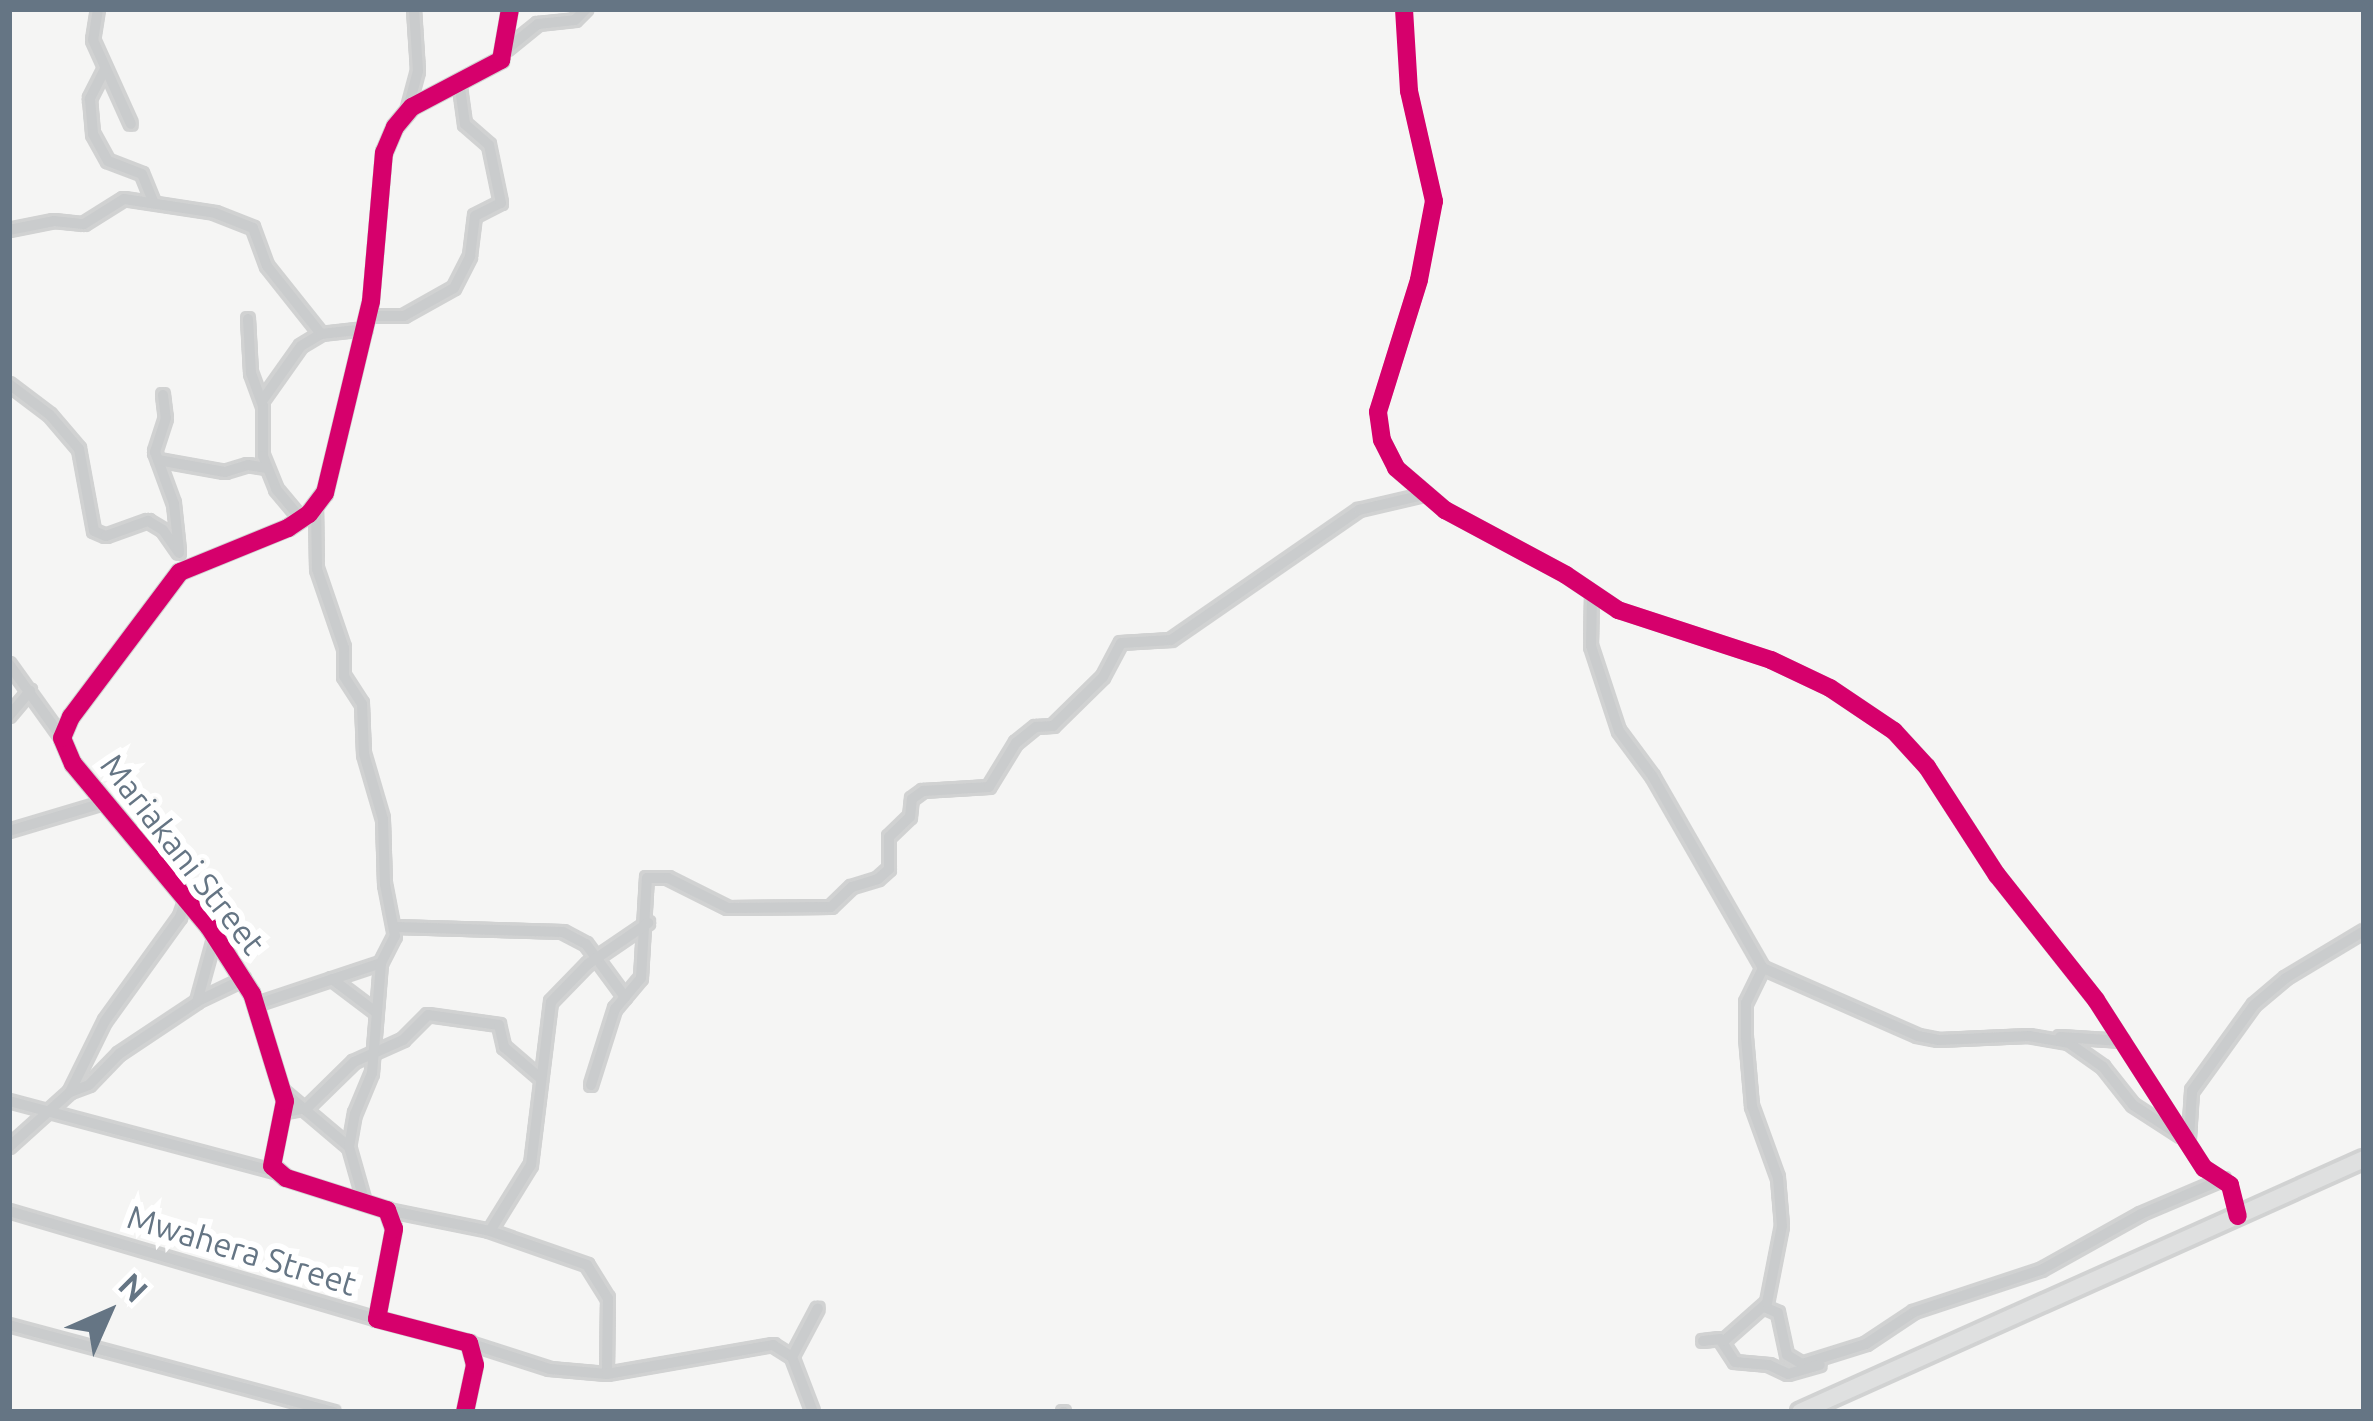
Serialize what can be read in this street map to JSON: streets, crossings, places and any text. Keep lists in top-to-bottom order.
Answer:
{
  "streets": {
    "street": ["Mariakani Street", "Mwahera Street"]
  },
  "north": "top right"
}
